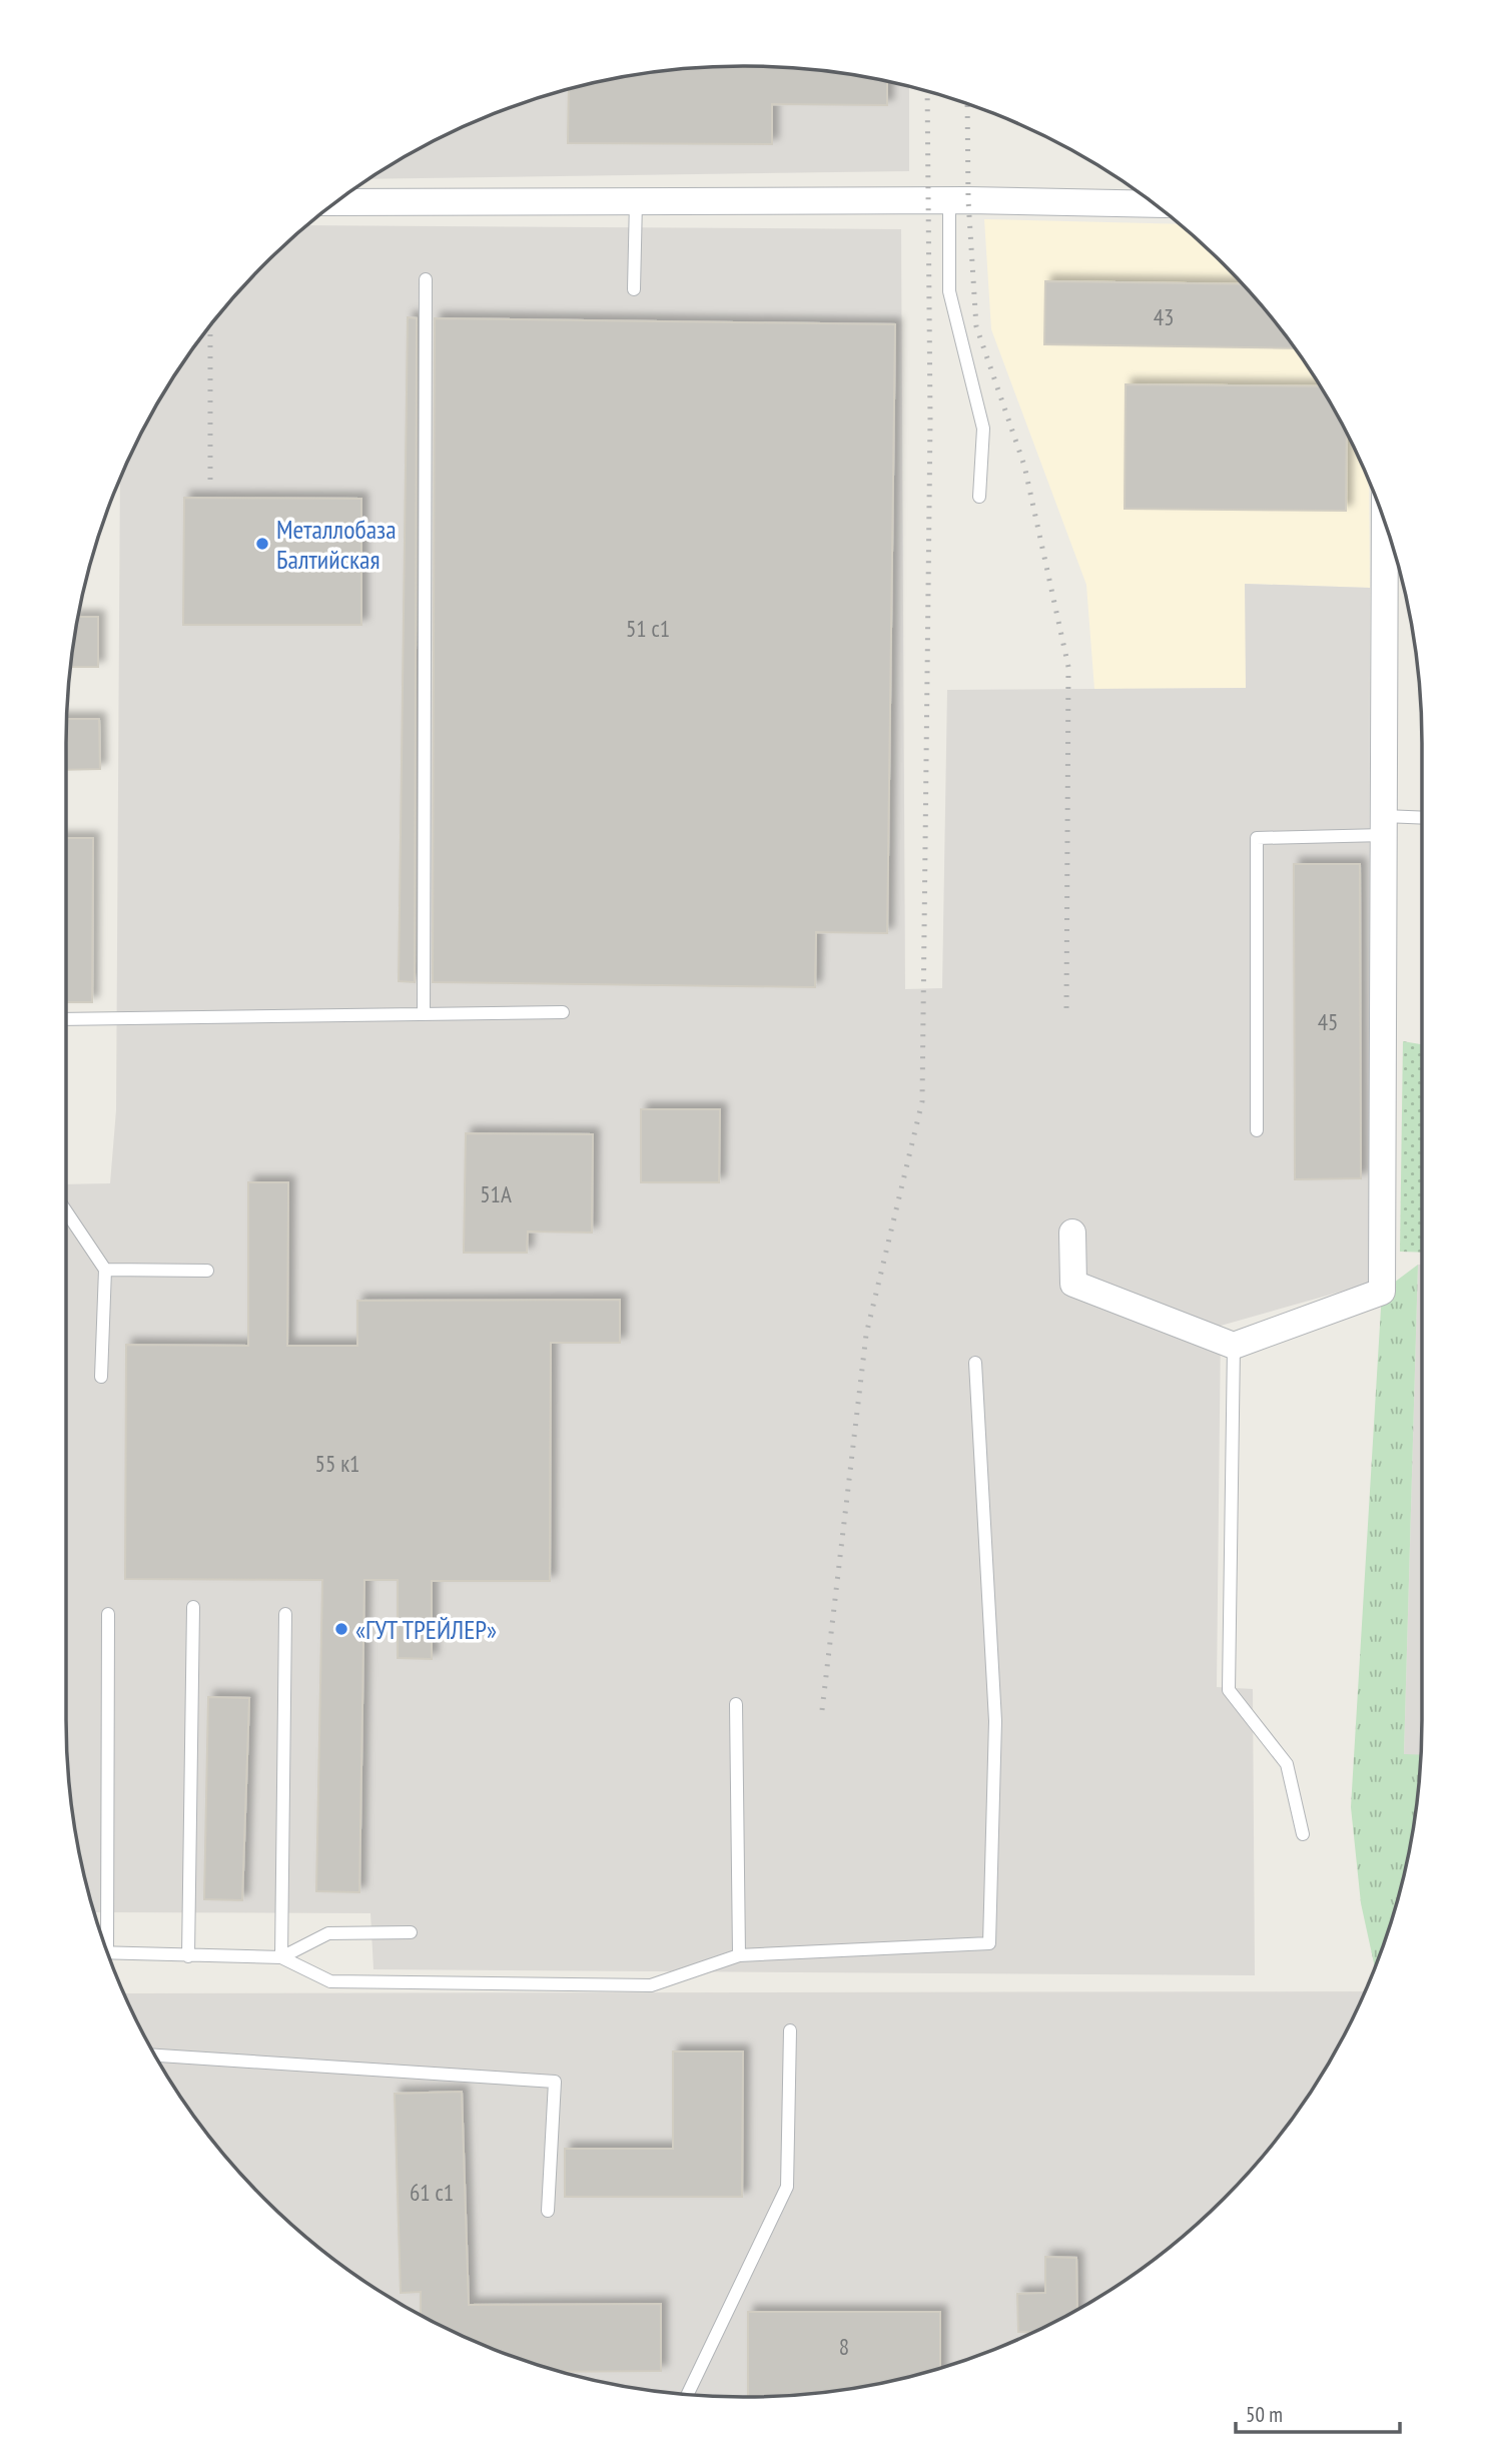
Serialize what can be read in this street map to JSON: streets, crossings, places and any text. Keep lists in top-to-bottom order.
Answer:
{
  "places": ["Металлобаза Балтийская", "«ГУТ ТРЕЙЛЕР»"],
  "house_numbers": [
    "43",
    "51 с1",
    "45",
    "51А",
    "55 к1",
    "61 с1",
    "8"
  ],
  "scale_bar": "50 m"
}
